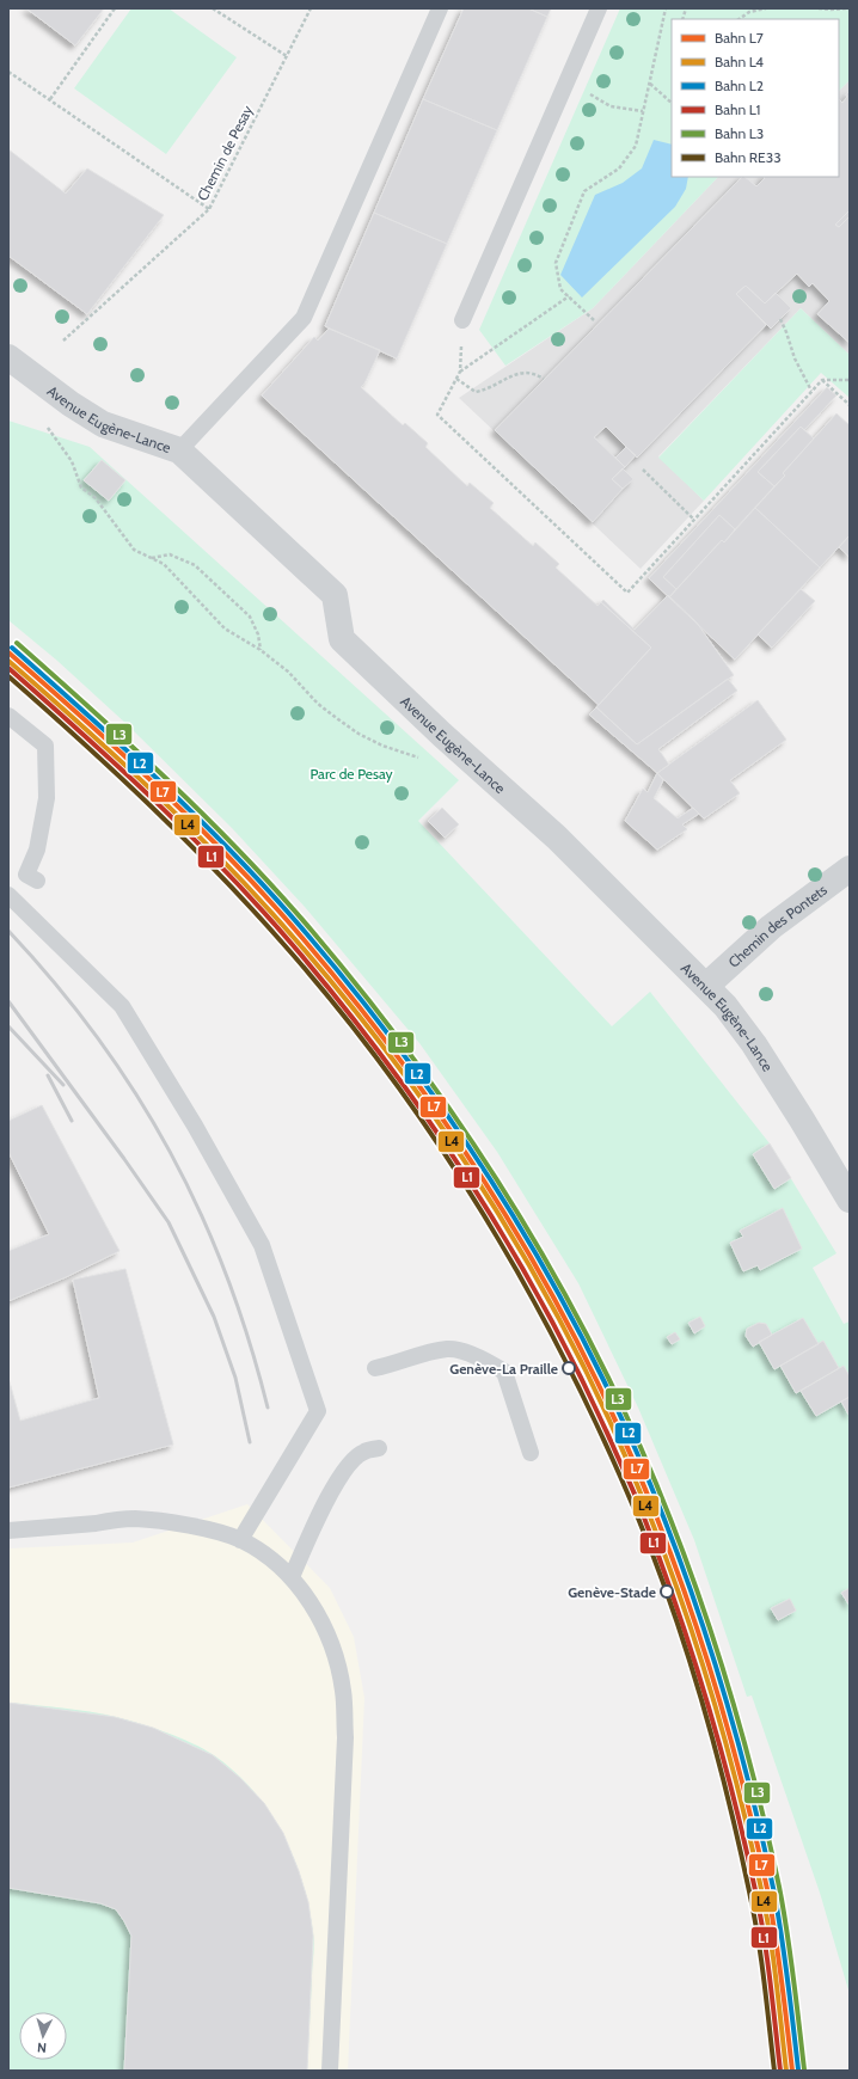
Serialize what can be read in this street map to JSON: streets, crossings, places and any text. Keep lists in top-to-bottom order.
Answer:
{
  "streets": {
    "street": ["Avenue Eugène-Lance", "Chemin des Pontets"],
    "path": ["Chemin de Pesay"]
  },
  "crossings": [
    ["Avenue Eugène-Lance", "Chemin des Pontets"]
  ],
  "parks": ["Parc de Pesay"],
  "places": ["Genève-La Praille", "Genève-Stade"],
  "lines": [
    "rail line L3",
    "rail line L2",
    "rail line L7",
    "rail line L4",
    "rail line L1",
    "rail line RE33"
  ],
  "legend": [
    "Bahn L7",
    "Bahn L4",
    "Bahn L2",
    "Bahn L1",
    "Bahn L3",
    "Bahn RE33"
  ],
  "north": "bottom"
}
